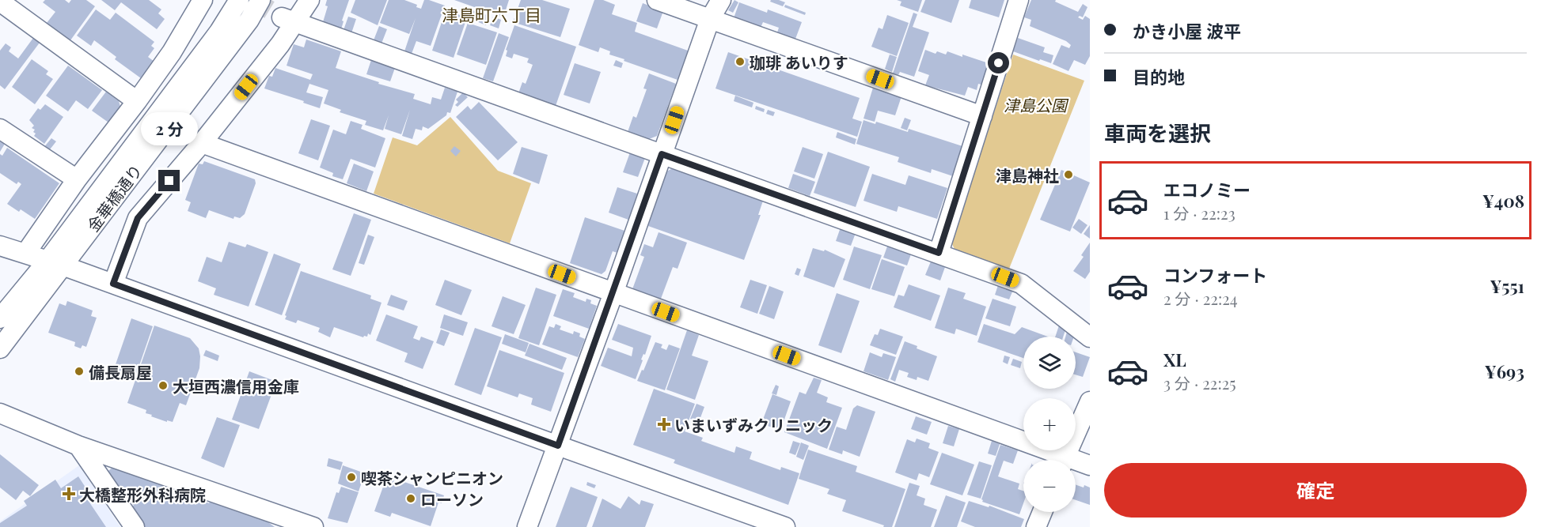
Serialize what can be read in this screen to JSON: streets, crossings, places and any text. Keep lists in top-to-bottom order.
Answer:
{
  "streets": {
    "street": ["金華橋通り"]
  },
  "districts": ["津島町六丁目"],
  "parks": ["津島公園"],
  "places": {
    "other": [
      "珈琲 あいりす",
      "津島神社",
      "備長扇屋",
      "大垣西濃信用金庫",
      "喫茶シャンピニオン",
      "ローソン"
    ],
    "health": ["いまいずみクリニック", "大橋整形外科病院"]
  },
  "page": {
    "banner": ["かき小屋 波平", "目的地"],
    "heading": "車両を選択",
    "bubble": "2 分",
    "list": [
      {
        "name": "エコノミー",
        "note": "1 分 · 22:23",
        "value": "¥408"
      },
      {
        "name": "コンフォート",
        "note": "2 分 · 22:24",
        "value": "¥551"
      },
      {
        "name": "XL",
        "note": "3 分 · 22:25",
        "value": "¥693"
      }
    ],
    "map_buttons": ["+", "−"],
    "buttons": "確定"
  }
}
